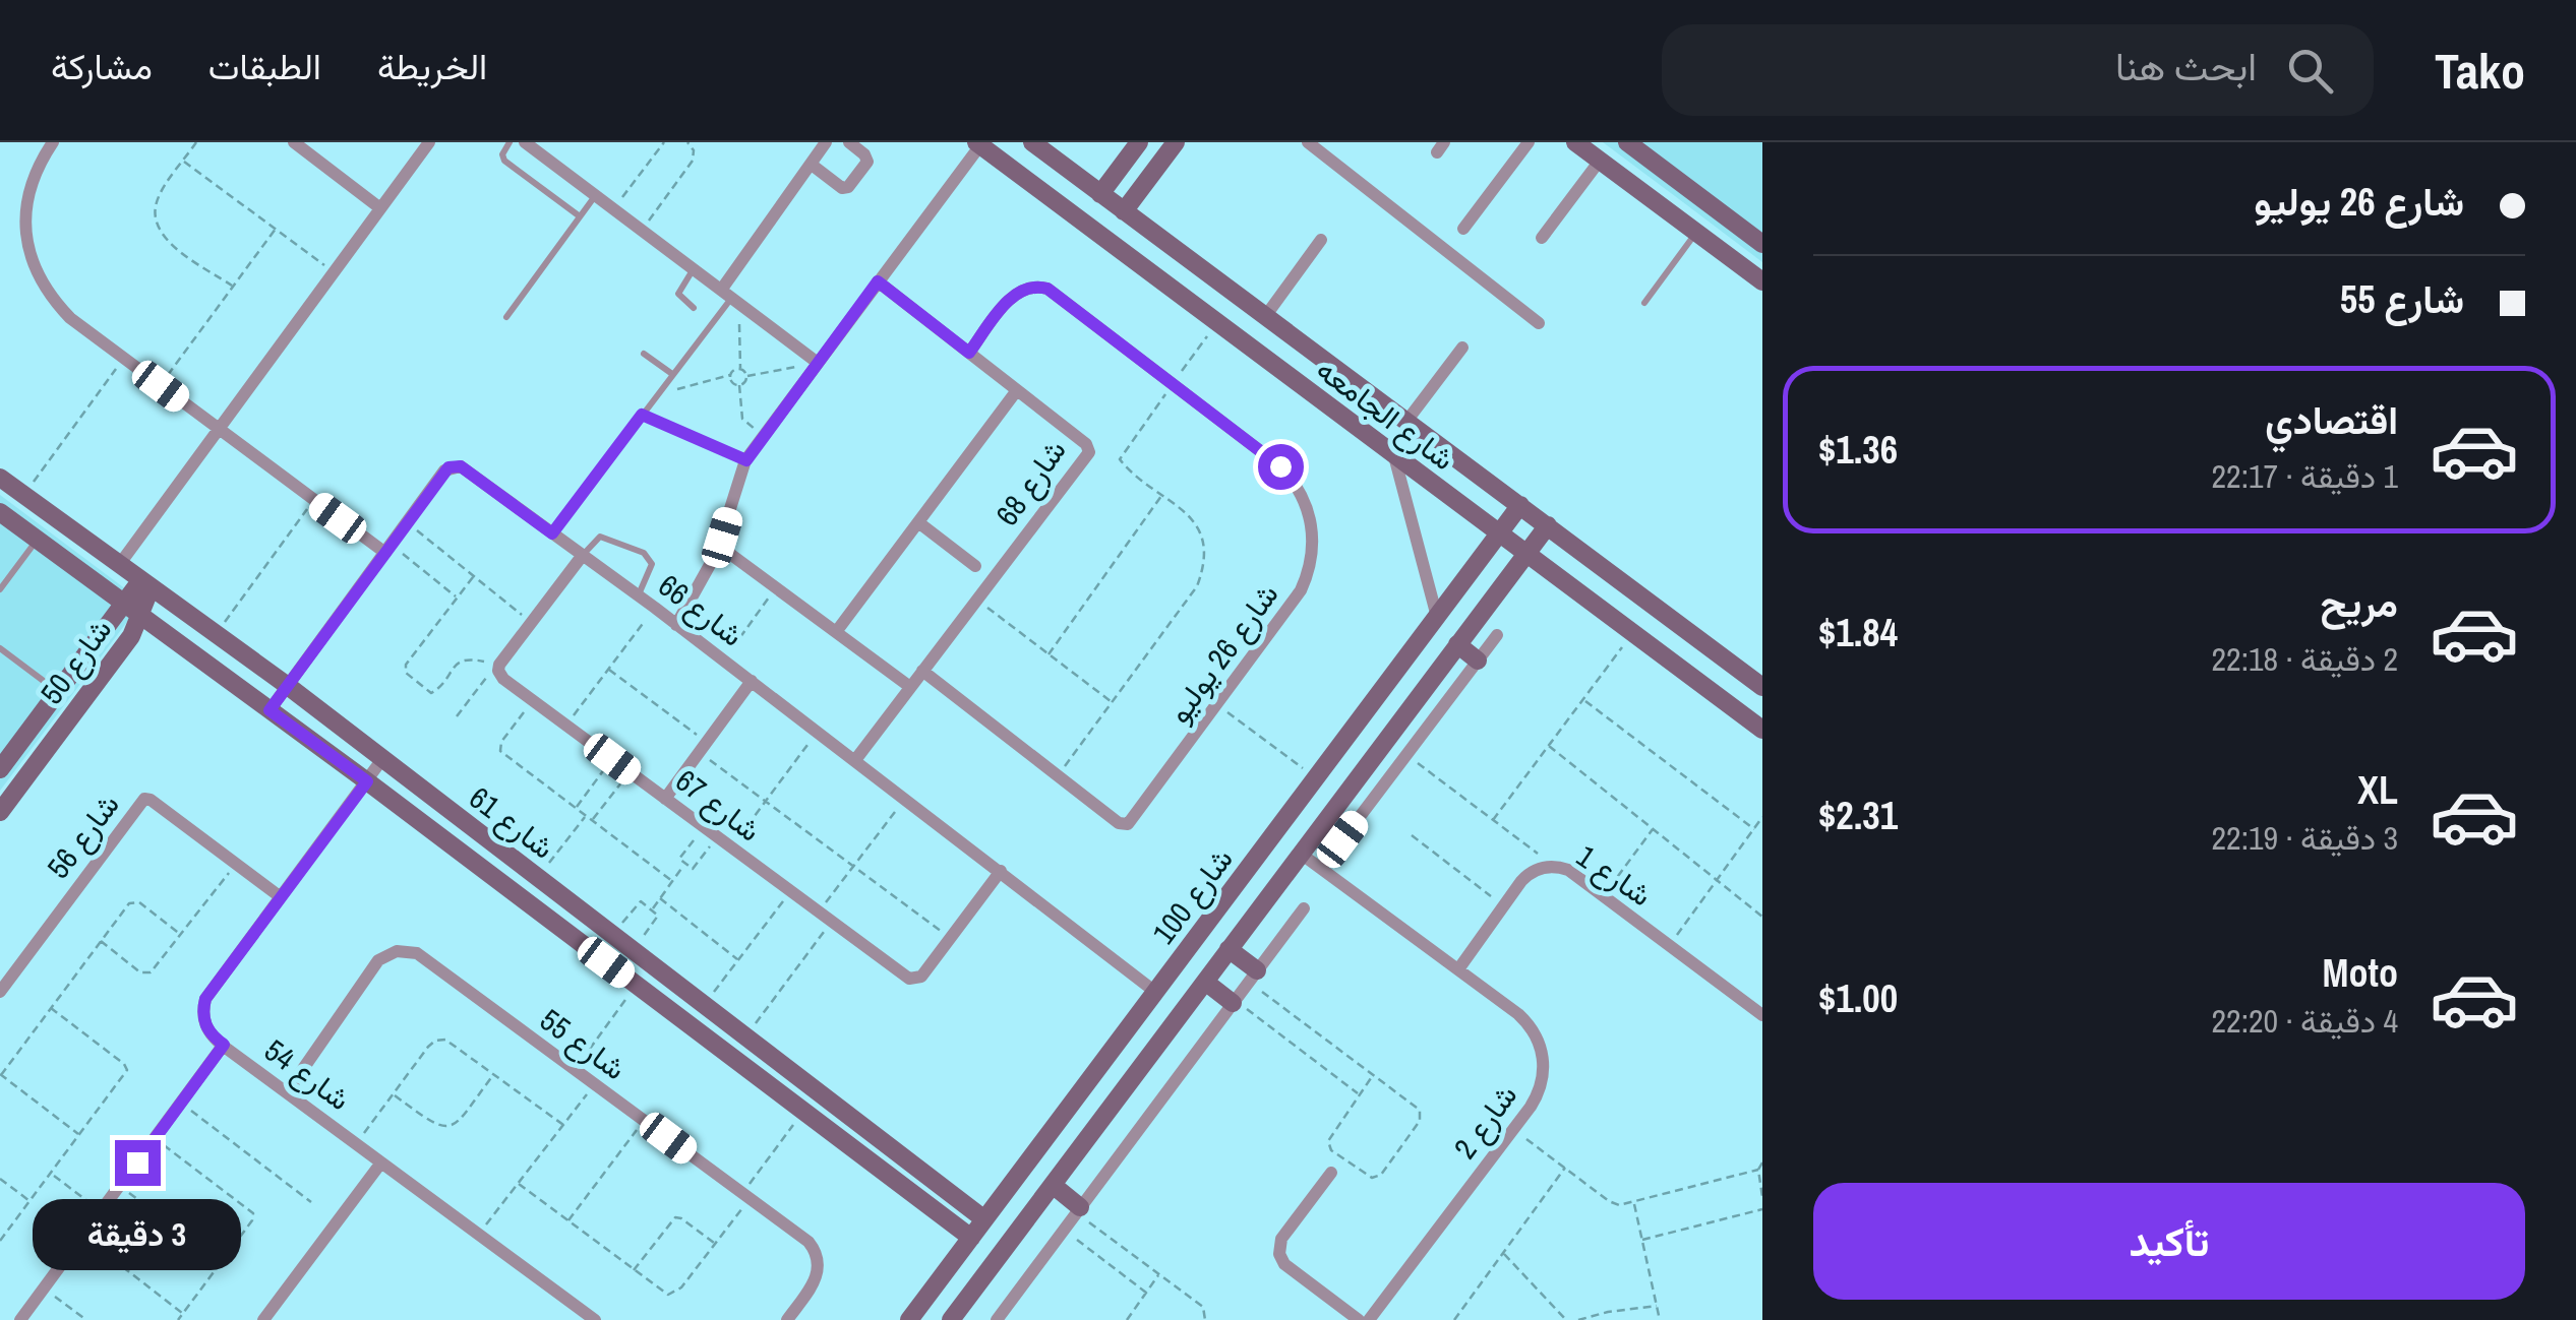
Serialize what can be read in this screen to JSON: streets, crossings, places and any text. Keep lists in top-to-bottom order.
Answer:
{
  "streets": {
    "main road": [
      "شارع الجامعه",
      "شارع 50",
      "شارع 61",
      "شارع 100"
    ],
    "street": [
      "شارع 68",
      "شارع 66",
      "شارع 26 يوليو",
      "شارع 67",
      "شارع 56",
      "شارع 1",
      "شارع 55",
      "شارع 54",
      "شارع 2"
    ]
  },
  "crossings": [
    ["شارع الجامعه", "شارع 100"],
    ["شارع 68", "شارع 66"],
    ["شارع 68", "شارع 26 يوليو"],
    ["شارع 66", "شارع 67"],
    ["شارع 66", "شارع 61"],
    ["شارع 66", "شارع 100"],
    ["شارع 50", "شارع 61"],
    ["شارع 61", "شارع 100"],
    ["شارع 61", "شارع 54"],
    ["شارع 56", "شارع 54"],
    ["شارع 1", "شارع 2"],
    ["شارع 100", "شارع 2"],
    ["شارع 55", "شارع 54"]
  ],
  "page": {
    "header": "Tako",
    "search": "ابحث هنا",
    "nav": ["الخريطة", "الطبقات", "مشاركة"],
    "banner": ["شارع 26 يوليو", "شارع 55"],
    "list": [
      {
        "name": "اقتصادي",
        "note": "1 دقيقة · 22:17",
        "value": "$1.36"
      },
      {
        "name": "مريح",
        "note": "2 دقيقة · 22:18",
        "value": "$1.84"
      },
      {
        "name": "XL",
        "note": "3 دقيقة · 22:19",
        "value": "$2.31"
      },
      {
        "name": "Moto",
        "note": "4 دقيقة · 22:20",
        "value": "$1.00"
      }
    ],
    "buttons": "تأكيد",
    "bubble": "3 دقيقة"
  }
}
